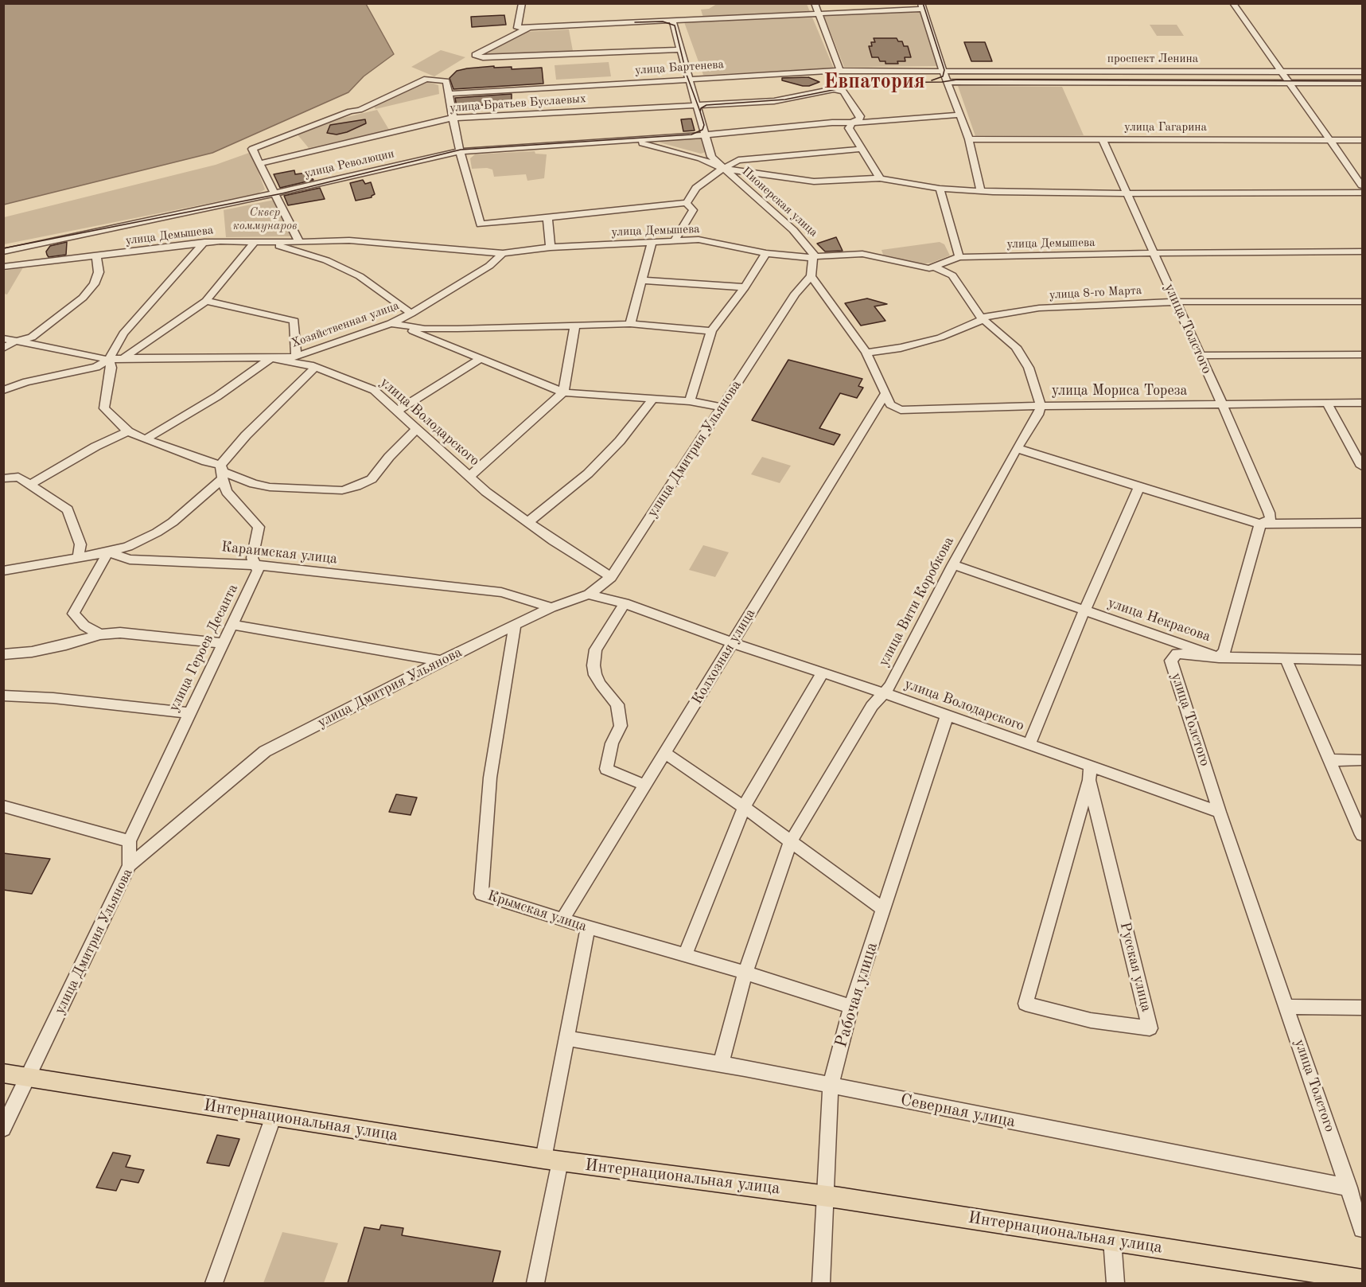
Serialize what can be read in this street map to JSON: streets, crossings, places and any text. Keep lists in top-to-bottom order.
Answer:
{
  "streets": {
    "main road": ["Интернациональная улица"],
    "street": [
      "проспект Ленина",
      "улица Бартенева",
      "улица Братьев Буслаевых",
      "улица Гагарина",
      "улица Революции",
      "Пионерская улица",
      "улица Демышева",
      "улица 8-го Марта",
      "Хозяйственная улица",
      "улица Толстого",
      "улица Мориса Тореза",
      "улица Володарского",
      "улица Дмитрия Ульянова",
      "Караимская улица",
      "улица Вити Коробкова",
      "улица Некрасова",
      "улица Героев Десанта",
      "Колхозная улица",
      "Крымская улица",
      "Русская улица",
      "Рабочая улица",
      "Северная улица"
    ]
  },
  "crossings": [
    ["проспект Ленина", "улица Бартенева"],
    ["улица Бартенева", "Пионерская улица"],
    ["улица Братьев Буслаевых", "улица Революции"],
    ["улица Братьев Буслаевых", "Пионерская улица"],
    ["улица Гагарина", "улица Толстого"],
    ["улица Революции", "Пионерская улица"],
    ["Пионерская улица", "улица Демышева"],
    ["Пионерская улица", "улица Дмитрия Ульянова"],
    ["улица Демышева", "Хозяйственная улица"],
    ["улица Демышева", "улица Толстого"],
    ["улица 8-го Марта", "улица Толстого"],
    ["Хозяйственная улица", "улица Володарского"],
    ["улица Толстого", "улица Мориса Тореза"],
    ["улица Толстого", "улица Володарского"],
    ["улица Толстого", "улица Некрасова"],
    ["улица Толстого", "Северная улица"],
    ["улица Мориса Тореза", "улица Вити Коробкова"],
    ["улица Мориса Тореза", "Колхозная улица"],
    ["улица Володарского", "улица Дмитрия Ульянова"],
    ["улица Володарского", "улица Вити Коробкова"],
    ["улица Володарского", "Колхозная улица"],
    ["улица Володарского", "Русская улица"],
    ["улица Володарского", "Рабочая улица"],
    ["улица Дмитрия Ульянова", "Караимская улица"],
    ["улица Дмитрия Ульянова", "Крымская улица"],
    ["улица Дмитрия Ульянова", "Интернациональная улица"],
    ["Караимская улица", "улица Героев Десанта"],
    ["улица Вити Коробкова", "улица Некрасова"],
    ["улица Вити Коробкова", "Крымская улица"],
    ["улица Вити Коробкова", "Северная улица"],
    ["Колхозная улица", "Крымская улица"],
    ["Крымская улица", "Рабочая улица"],
    ["Рабочая улица", "Северная улица"],
    ["Рабочая улица", "Интернациональная улица"]
  ],
  "districts": ["Евпатория"],
  "parks": ["Сквер коммунаров"]
}
